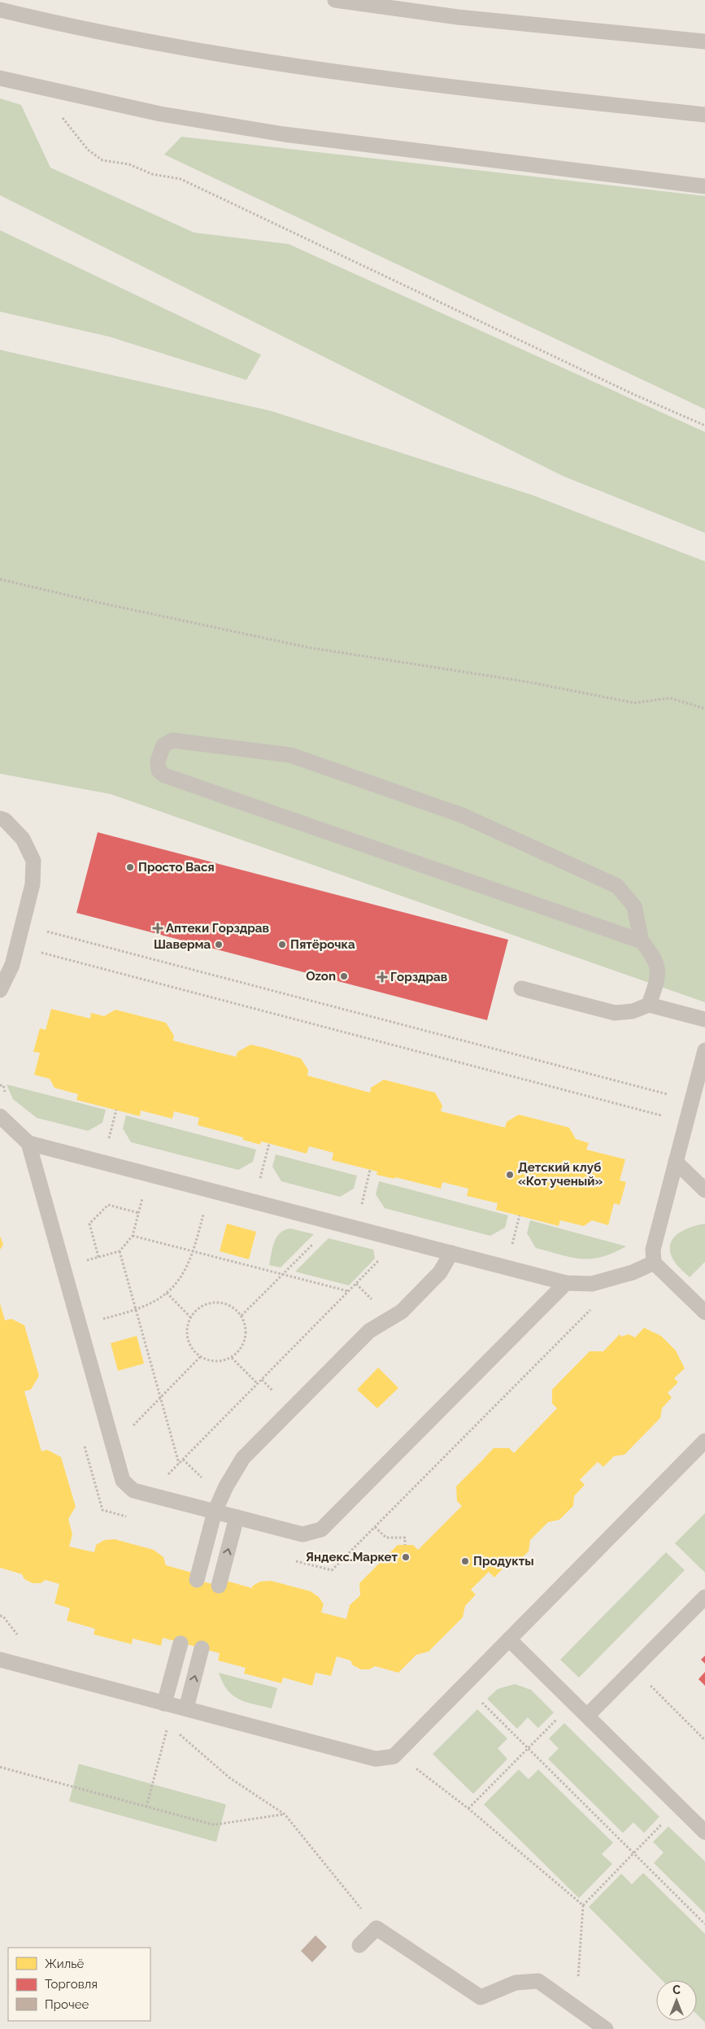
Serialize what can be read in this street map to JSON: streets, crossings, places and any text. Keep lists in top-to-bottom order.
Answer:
{
  "places": {
    "other": [
      "Просто Вася",
      "Шаверма",
      "Пятёрочка",
      "Ozon",
      "Детский клуб «Кот ученый»",
      "Яндекс.Маркет",
      "Продукты"
    ],
    "health": ["Аптеки Горздрав", "Горздрав"]
  },
  "legend": ["Жильё", "Торговля", "Прочее"],
  "north": "top"
}
